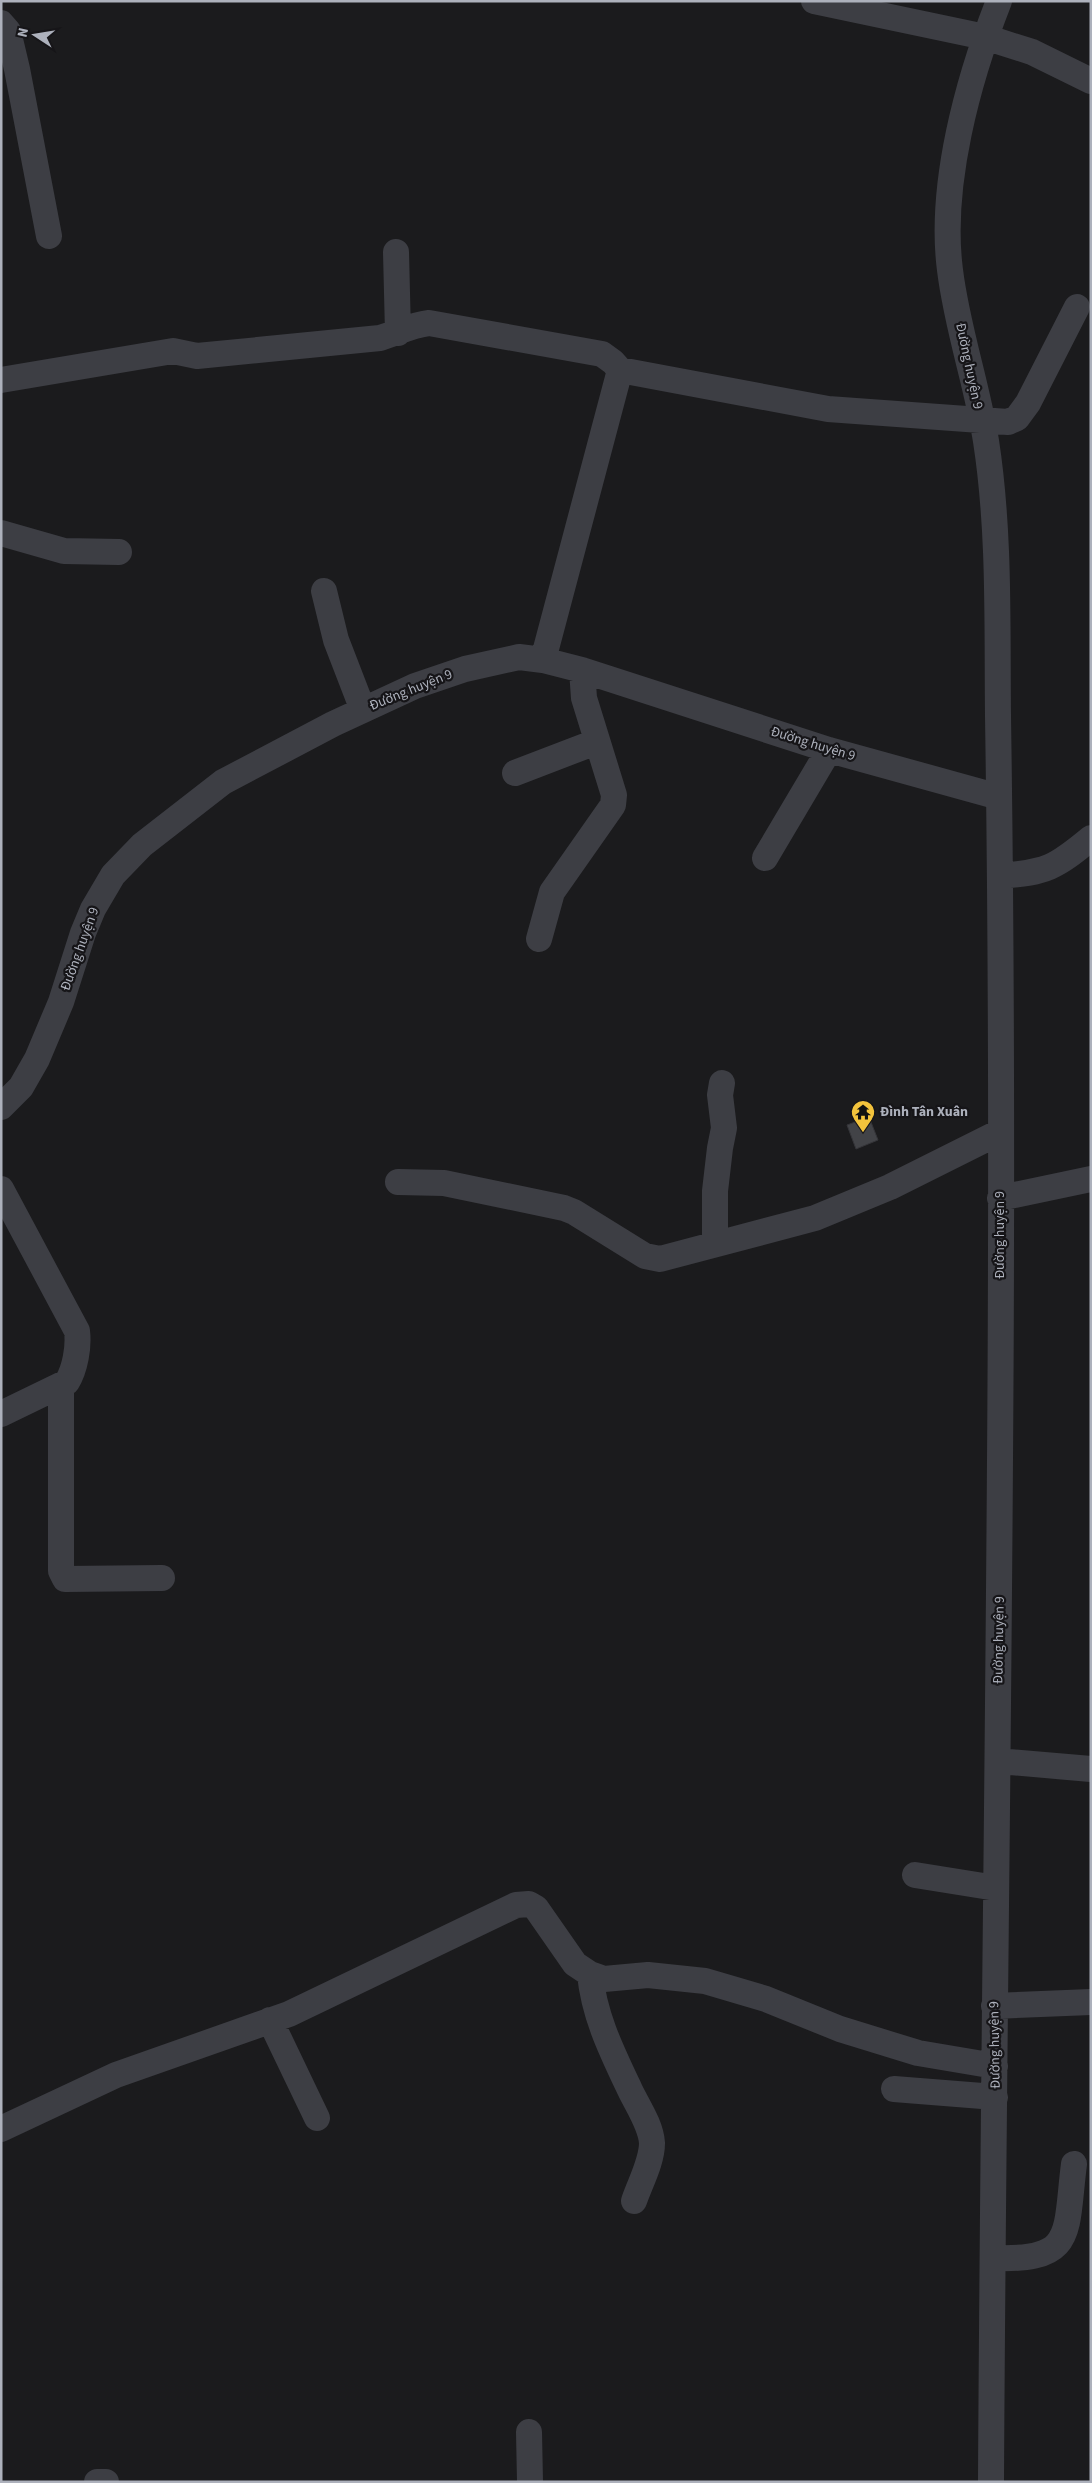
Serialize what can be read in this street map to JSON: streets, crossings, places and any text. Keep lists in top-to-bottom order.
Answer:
{
  "streets": {
    "street": ["Đường huyện 9"]
  },
  "places": {
    "temple": ["Đình Tân Xuân"]
  },
  "north": "left"
}
